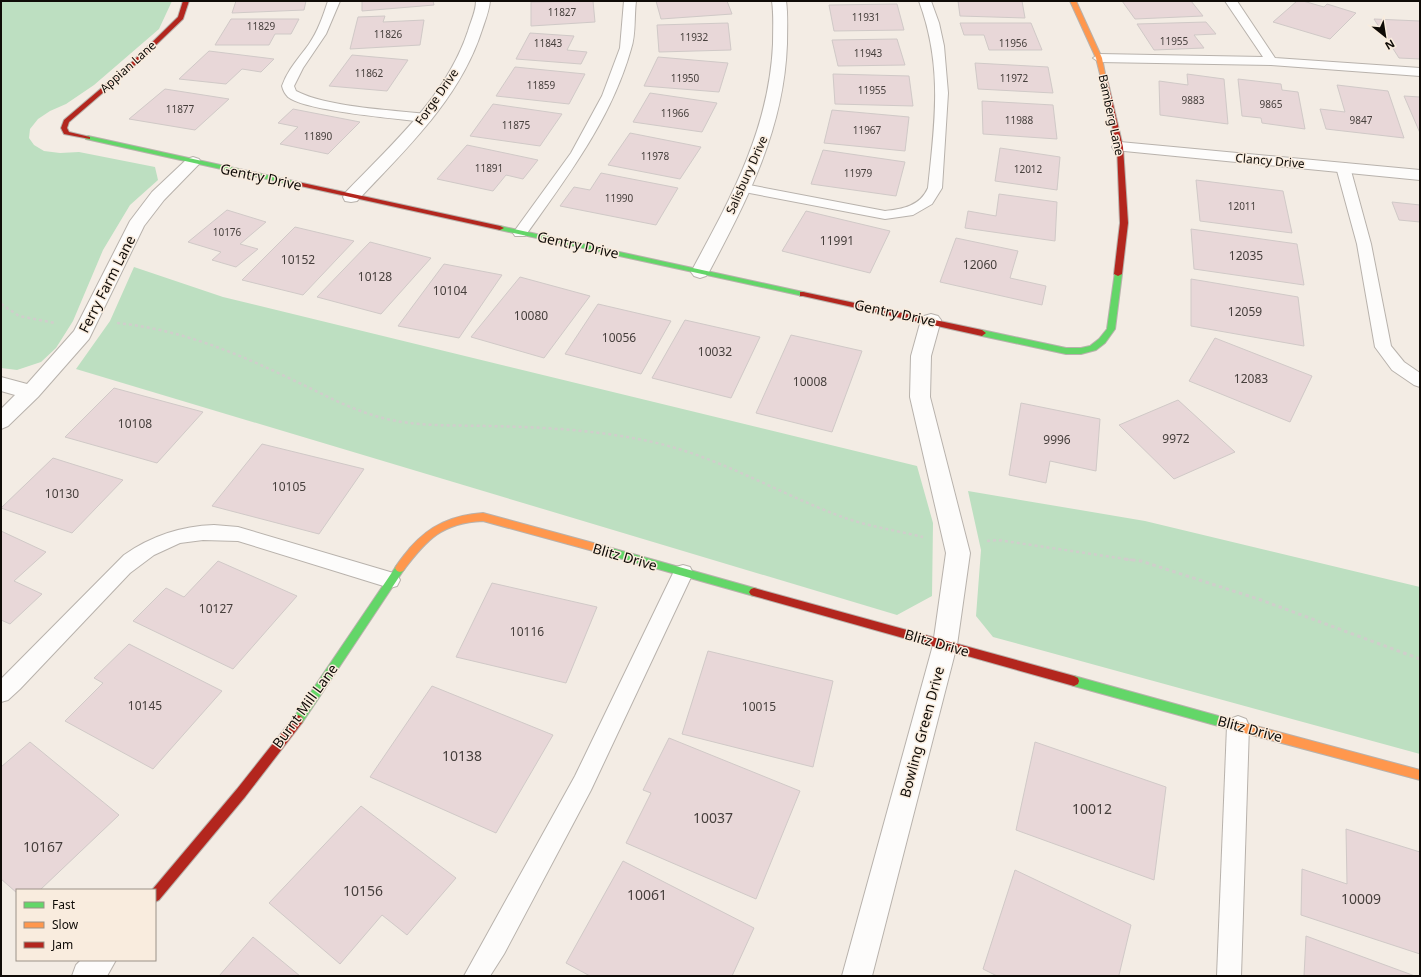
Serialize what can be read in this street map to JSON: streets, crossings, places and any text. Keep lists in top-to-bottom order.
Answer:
{
  "streets": {
    "street": [
      "Appian Lane",
      "Forge Drive",
      "Bamberg Lane",
      "Clancy Drive",
      "Salisbury Drive",
      "Gentry Drive",
      "Ferry Farm Lane",
      "Blitz Drive",
      "Burnt Mill Lane",
      "Bowling Green Drive"
    ]
  },
  "crossings": [
    ["Appian Lane", "Gentry Drive"],
    ["Forge Drive", "Gentry Drive"],
    ["Bamberg Lane", "Clancy Drive"],
    ["Bamberg Lane", "Gentry Drive"],
    ["Salisbury Drive", "Gentry Drive"],
    ["Gentry Drive", "Ferry Farm Lane"],
    ["Gentry Drive", "Bowling Green Drive"],
    ["Blitz Drive", "Burnt Mill Lane"],
    ["Blitz Drive", "Bowling Green Drive"]
  ],
  "house_numbers": [
    "11827",
    "11931",
    "11829",
    "11826",
    "11932",
    "11955",
    "11843",
    "11956",
    "11943",
    "11862",
    "11950",
    "11972",
    "11859",
    "11955",
    "9883",
    "9865",
    "11877",
    "11966",
    "11988",
    "9847",
    "11875",
    "11967",
    "11890",
    "11978",
    "11891",
    "12012",
    "11979",
    "11990",
    "12011",
    "10176",
    "11991",
    "12035",
    "10152",
    "12060",
    "10128",
    "10104",
    "12059",
    "10080",
    "10056",
    "10032",
    "12083",
    "10008",
    "10108",
    "9972",
    "9996",
    "10105",
    "10130",
    "10127",
    "10116",
    "10145",
    "10015",
    "10138",
    "10012",
    "10037",
    "10167",
    "10156",
    "10061",
    "10009"
  ],
  "legend": ["Fast", "Slow", "Jam"],
  "north": "bottom right"
}
